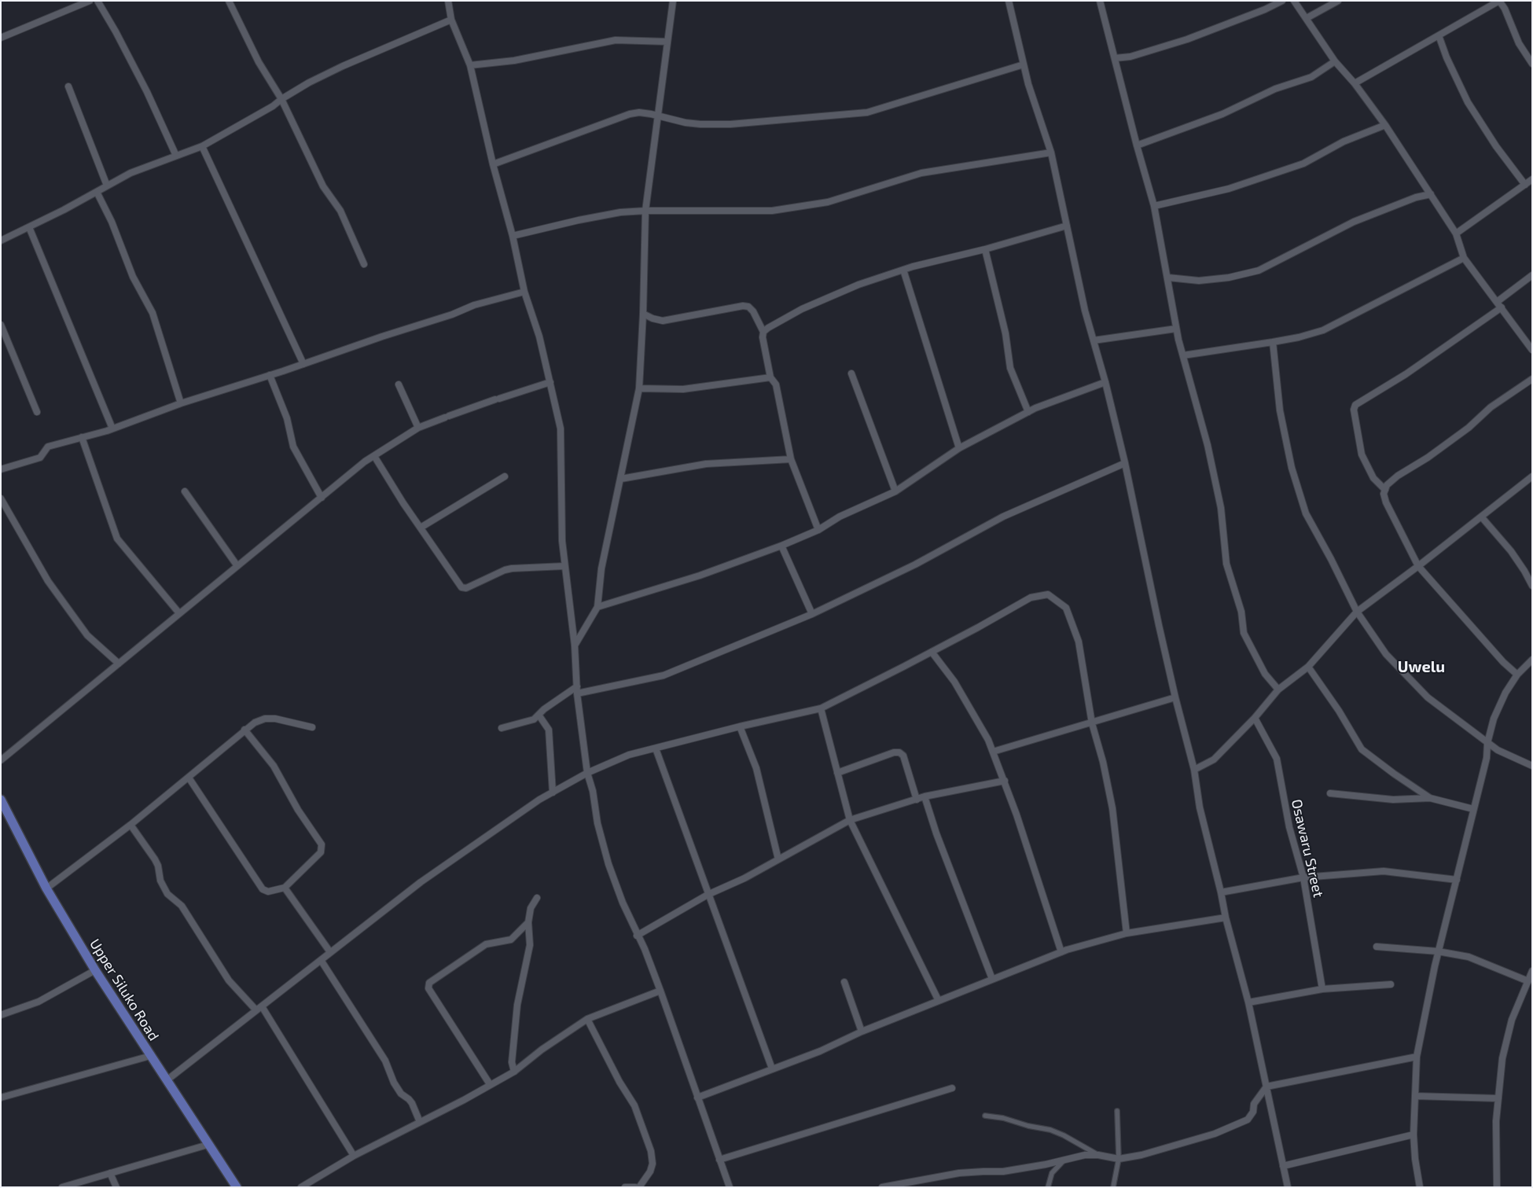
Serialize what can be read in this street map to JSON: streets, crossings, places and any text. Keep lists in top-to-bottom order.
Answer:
{
  "streets": {
    "main road": ["Upper Siluko Road"],
    "street": ["Osawaru Street"]
  },
  "districts": ["Uwelu"]
}
